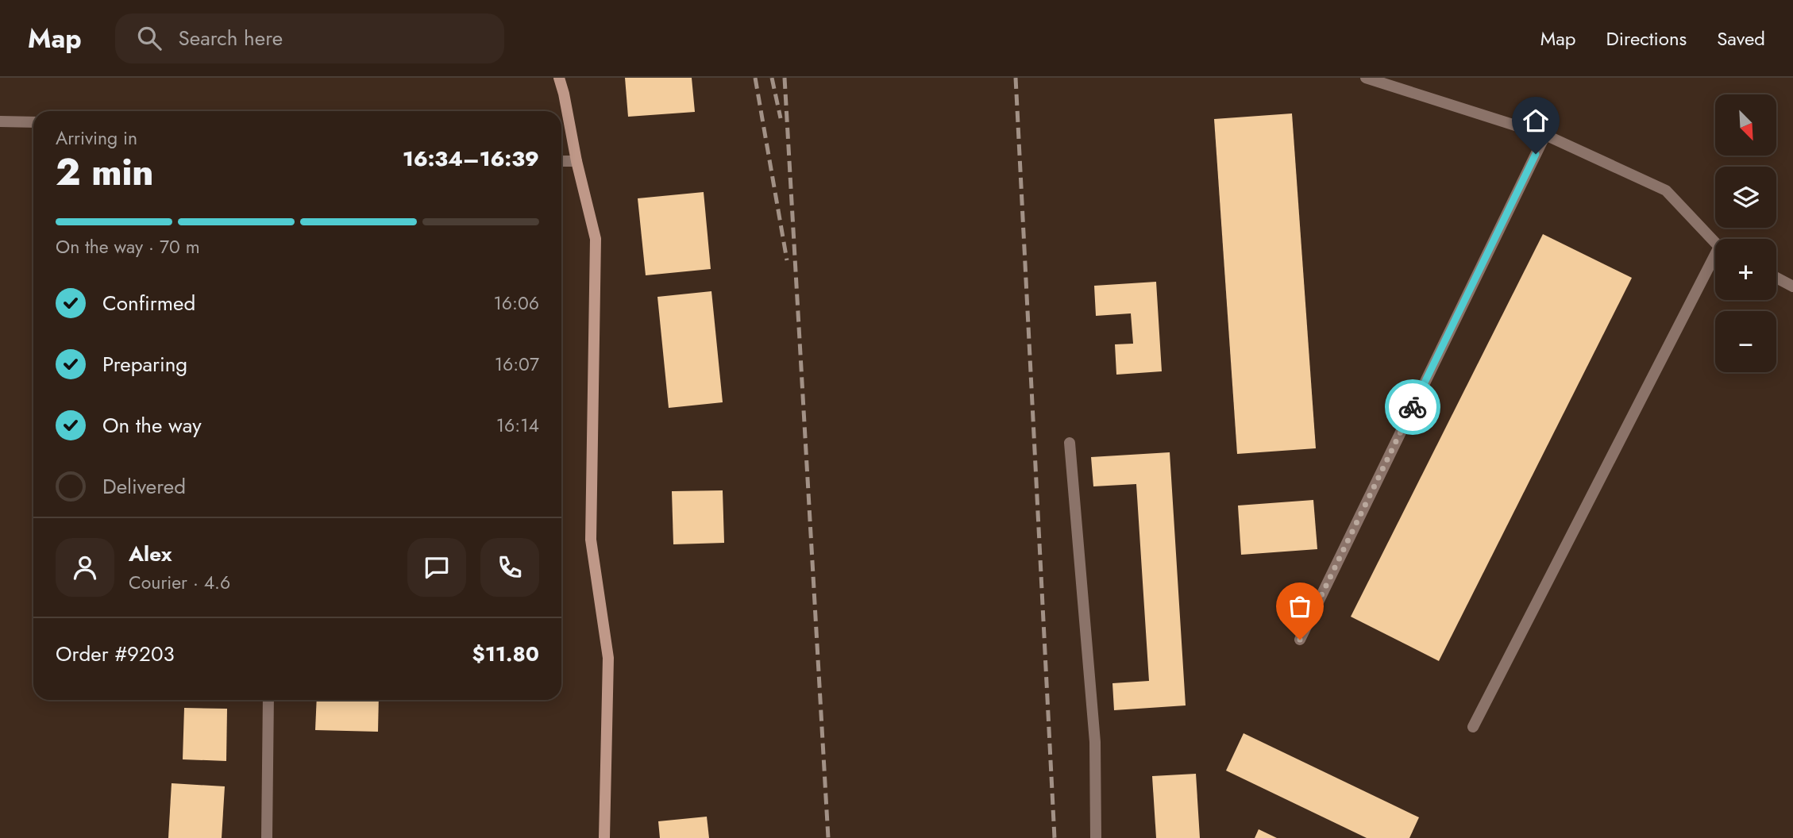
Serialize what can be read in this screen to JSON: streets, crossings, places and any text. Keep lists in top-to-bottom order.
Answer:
{
  "north": "bottom right",
  "page": {
    "header": "Map",
    "search": "Search here",
    "nav": ["Map", "Directions", "Saved"],
    "map_buttons": ["+", "−"],
    "heading": ["2 min", "Arriving in", "16:34–16:39"],
    "panel": [
      "Alex",
      "Courier · 4.6",
      "Order #9203",
      "$11.80"
    ],
    "bar": "On the way · 70 m",
    "list": [
      ["Confirmed", "16:06"],
      ["Preparing", "16:07"],
      ["On the way", "16:14"],
      "Delivered"
    ]
  }
}
